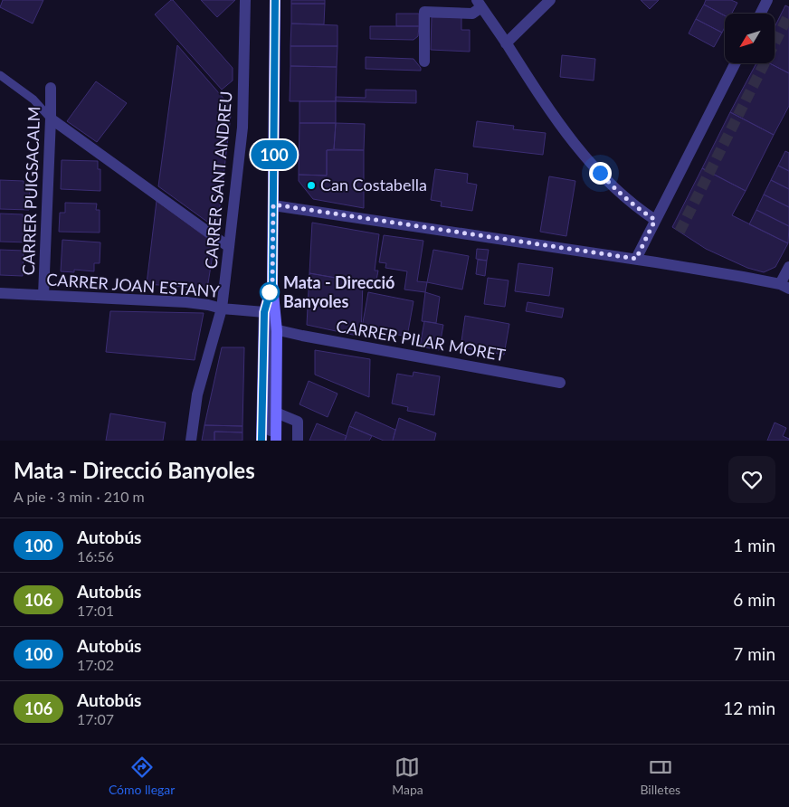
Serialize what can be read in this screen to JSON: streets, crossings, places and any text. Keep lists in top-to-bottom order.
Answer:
{
  "streets": {
    "street": [
      "CARRER SANT ANDREU",
      "CARRER PUIGSACALM",
      "CARRER JOAN ESTANY",
      "CARRER PILAR MORET"
    ]
  },
  "crossings": [
    ["CARRER SANT ANDREU", "CARRER JOAN ESTANY"],
    ["CARRER PUIGSACALM", "CARRER JOAN ESTANY"]
  ],
  "places": ["Can Costabella", "Mata - Direcció Banyoles"],
  "lines": ["bus line 100"],
  "north": "bottom left",
  "page": {
    "on_map": "100",
    "heading": ["Mata - Direcció Banyoles", "A pie · 3 min · 210 m"],
    "list": [
      {
        "mark": "100",
        "name": "Autobús",
        "note": "16:56",
        "value": "1 min"
      },
      {
        "mark": "106",
        "name": "Autobús",
        "note": "17:01",
        "value": "6 min"
      },
      {
        "mark": "100",
        "name": "Autobús",
        "note": "17:02",
        "value": "7 min"
      },
      {
        "mark": "106",
        "name": "Autobús",
        "note": "17:07",
        "value": "12 min"
      }
    ],
    "tabs": ["Cómo llegar", "Mapa", "Billetes"]
  }
}
